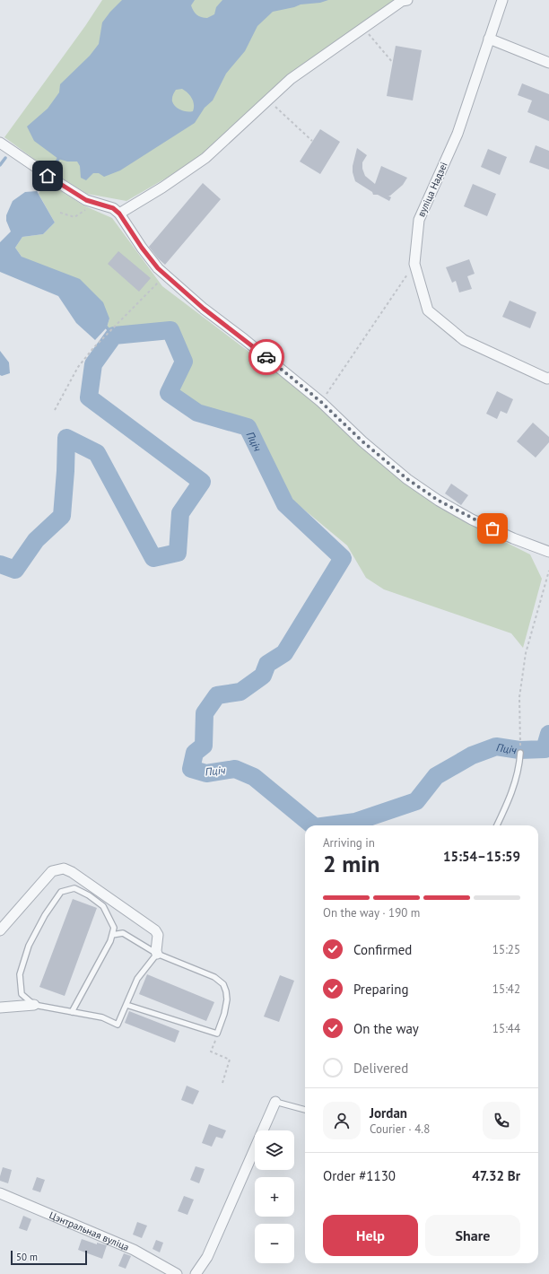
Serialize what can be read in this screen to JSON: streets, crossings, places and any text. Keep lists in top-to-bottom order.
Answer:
{
  "streets": {
    "street": ["вуліца Надзеі", "Цэнтральная вуліца"]
  },
  "water": ["Пціч"],
  "scale_bar": "50 m",
  "page": {
    "heading": ["2 min", "Arriving in", "15:54–15:59"],
    "panel": [
      "Jordan",
      "Courier · 4.8",
      "Order #1130",
      "47.32 Br"
    ],
    "bar": "On the way · 190 m",
    "list": [
      ["Confirmed", "15:25"],
      ["Preparing", "15:42"],
      ["On the way", "15:44"],
      "Delivered"
    ],
    "map_buttons": ["+", "−"],
    "buttons": ["Help", "Share"],
    "scale": "50 m"
  }
}
